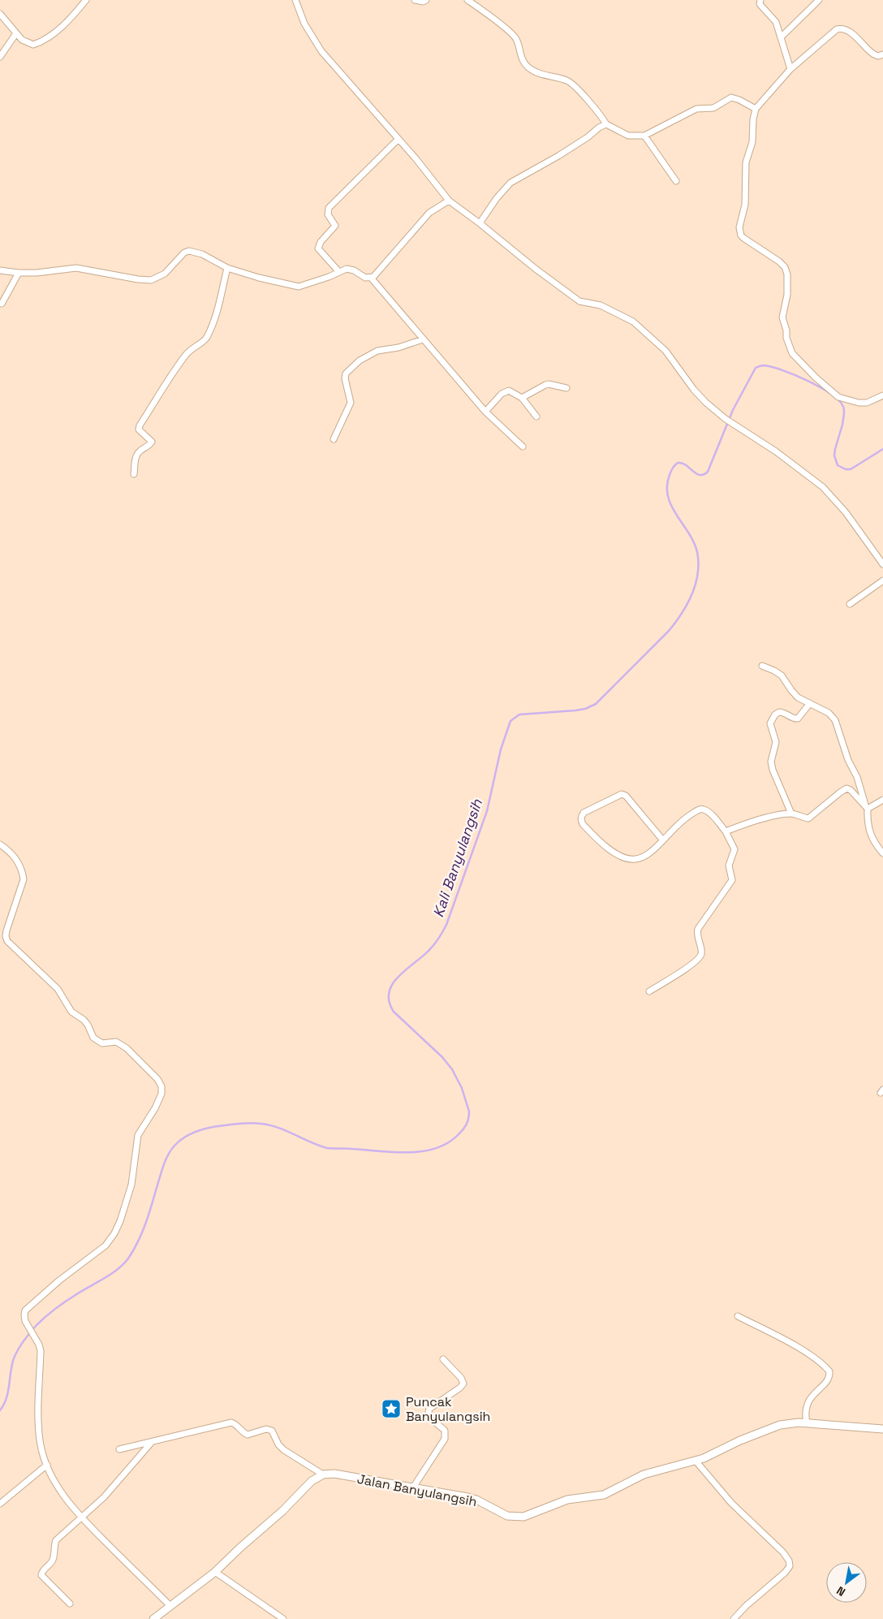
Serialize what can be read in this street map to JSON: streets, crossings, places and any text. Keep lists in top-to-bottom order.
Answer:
{
  "streets": {
    "street": ["Jalan Banyulangsih"]
  },
  "water": ["Kali Banyulangsih"],
  "places": {
    "place": ["Puncak Banyulangsih"]
  },
  "north": "bottom left"
}
